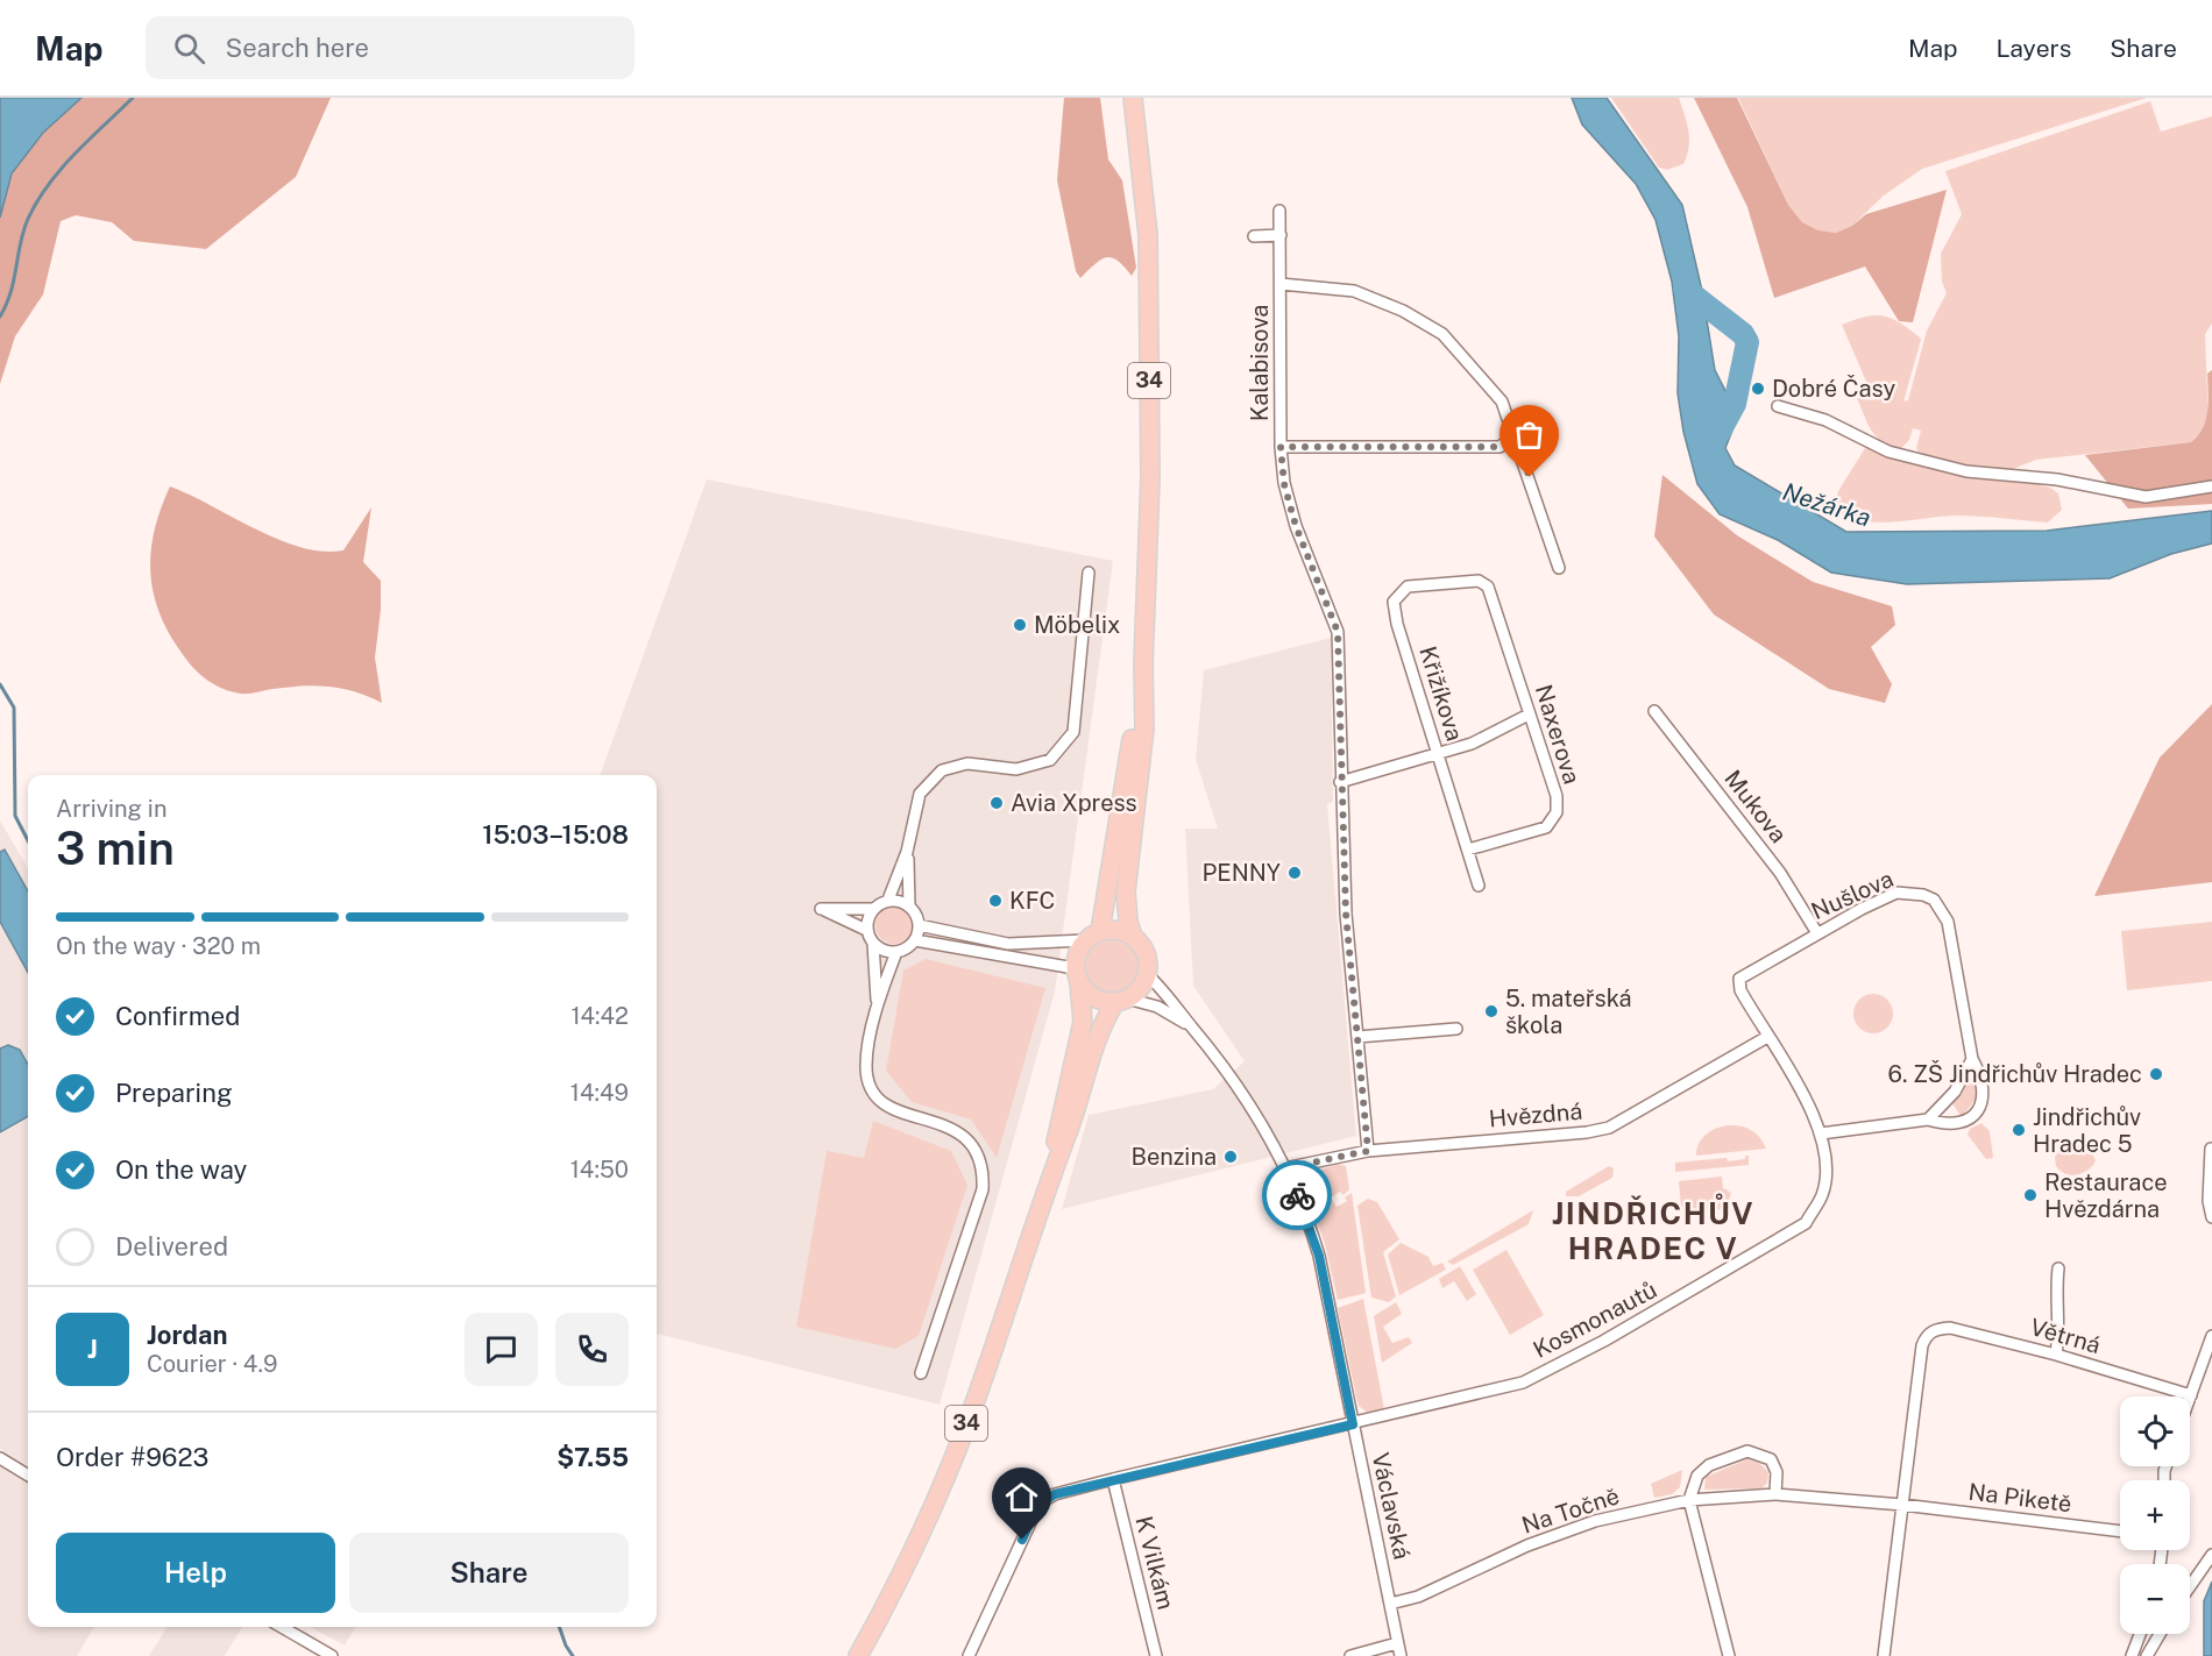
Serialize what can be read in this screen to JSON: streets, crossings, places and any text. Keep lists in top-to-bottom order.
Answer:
{
  "streets": {
    "main road": ["34"],
    "street": [
      "Kalabisova",
      "Křižíkova",
      "Naxerova",
      "Mukova",
      "Nušlova",
      "Hvězdná",
      "Kosmonautů",
      "Větrná",
      "Na Piketě",
      "Václavská",
      "Na Točně",
      "K Vilkám"
    ]
  },
  "crossings": [
    ["34", "Václavská"],
    ["Křižíkova", "Naxerova"],
    ["Mukova", "Nušlova"],
    ["Mukova", "Hvězdná"],
    ["Mukova", "Kosmonautů"],
    ["Nušlova", "Hvězdná"],
    ["Nušlova", "Kosmonautů"],
    ["Hvězdná", "Kosmonautů"],
    ["Hvězdná", "Václavská"],
    ["Kosmonautů", "Václavská"],
    ["Kosmonautů", "K Vilkám"],
    ["Větrná", "Na Piketě"],
    ["Na Piketě", "Na Točně"],
    ["Václavská", "Na Točně"]
  ],
  "districts": ["JINDŘICHŮV HRADEC V"],
  "water": ["Nežárka"],
  "places": [
    "Dobré Časy",
    "Möbelix",
    "Avia Xpress",
    "PENNY",
    "KFC",
    "5. mateřská škola",
    "6. ZŠ Jindřichův Hradec",
    "Jindřichův Hradec 5",
    "Benzina",
    "Restaurace Hvězdárna"
  ],
  "page": {
    "header": "Map",
    "search": "Search here",
    "nav": ["Map", "Layers", "Share"],
    "heading": ["3 min", "Arriving in", "15:03–15:08"],
    "panel": [
      "Jordan",
      "Courier · 4.9",
      "Order #9623",
      "$7.55"
    ],
    "bar": "On the way · 320 m",
    "list": [
      ["Confirmed", "14:42"],
      ["Preparing", "14:49"],
      ["On the way", "14:50"],
      "Delivered"
    ],
    "round": "J",
    "map_buttons": ["+", "−"],
    "buttons": ["Help", "Share"]
  }
}
